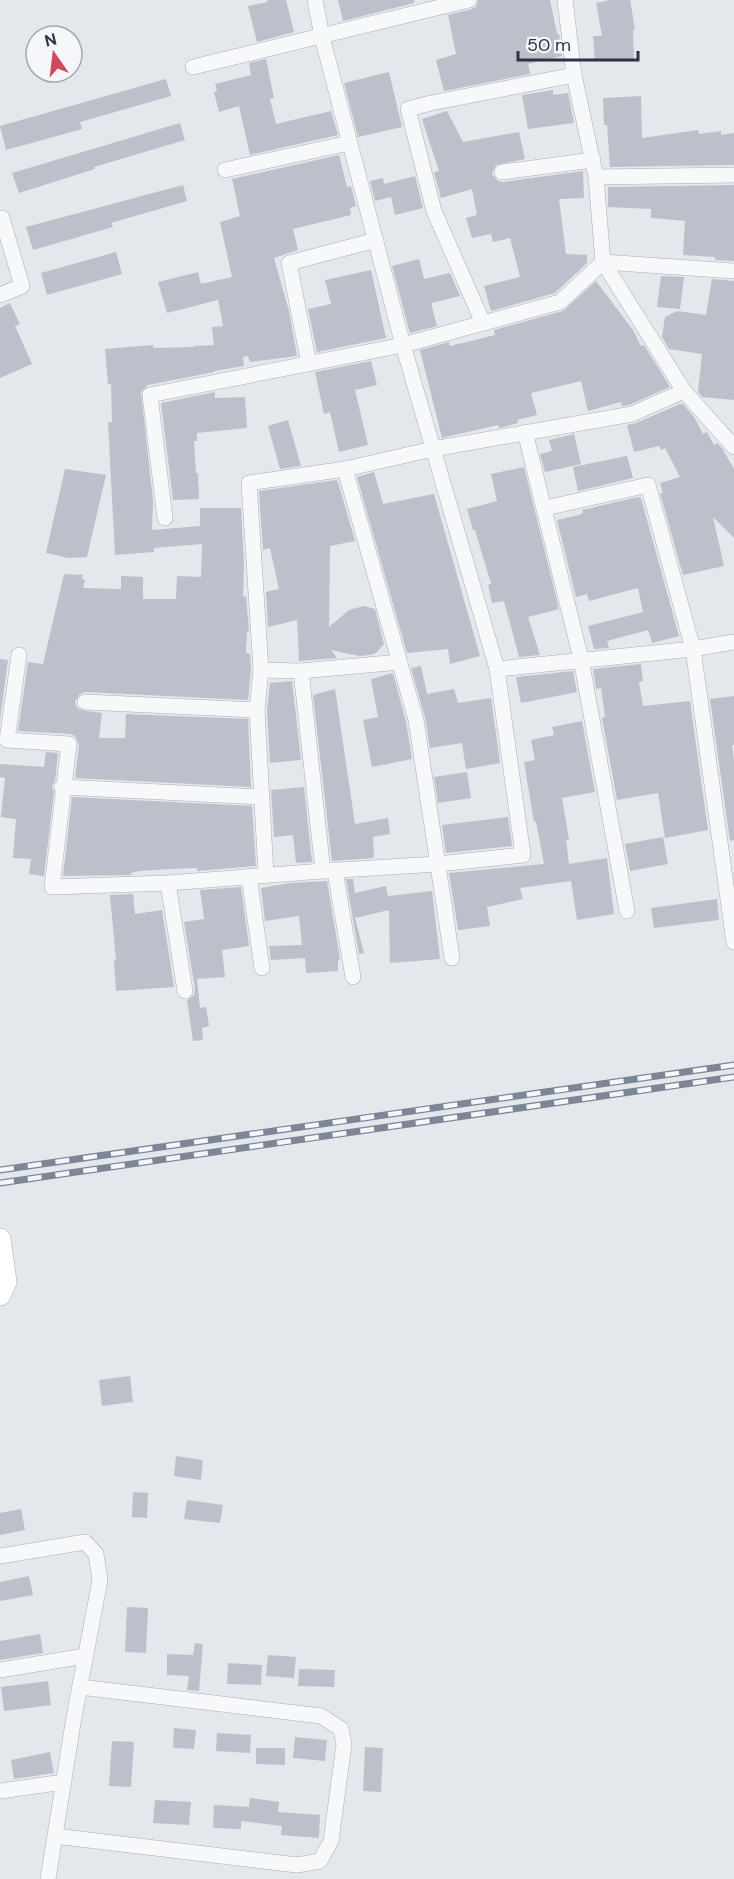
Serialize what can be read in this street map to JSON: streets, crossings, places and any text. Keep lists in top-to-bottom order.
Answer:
{
  "scale_bar": "50 m",
  "north": "top"
}
